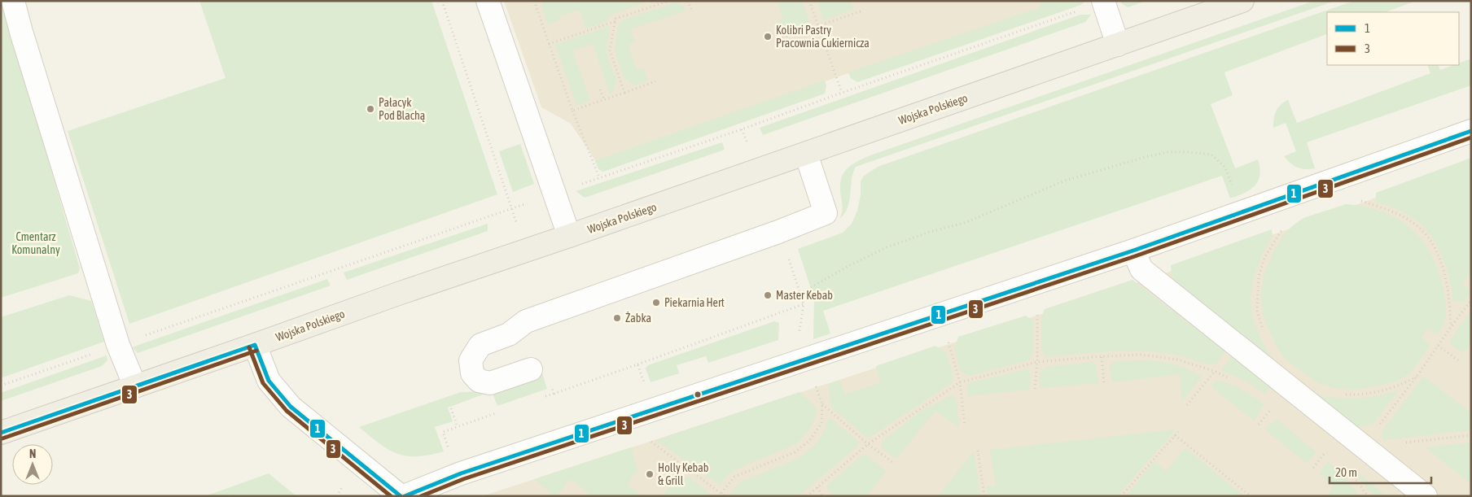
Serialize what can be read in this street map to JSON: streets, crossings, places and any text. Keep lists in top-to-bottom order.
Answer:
{
  "streets": {
    "main road": ["Wojska Polskiego"]
  },
  "parks": ["Cmentarz Komunalny"],
  "places": [
    "Kolibri Pastry Pracownia Cukiernicza",
    "Pałacyk Pod Blachą",
    "Master Kebab",
    "Piekarnia Hert",
    "Żabka",
    "Holly Kebab & Grill"
  ],
  "lines": ["transit line 1", "transit line 3"],
  "legend": ["1", "3"],
  "scale_bar": "20 m",
  "north": "top"
}
